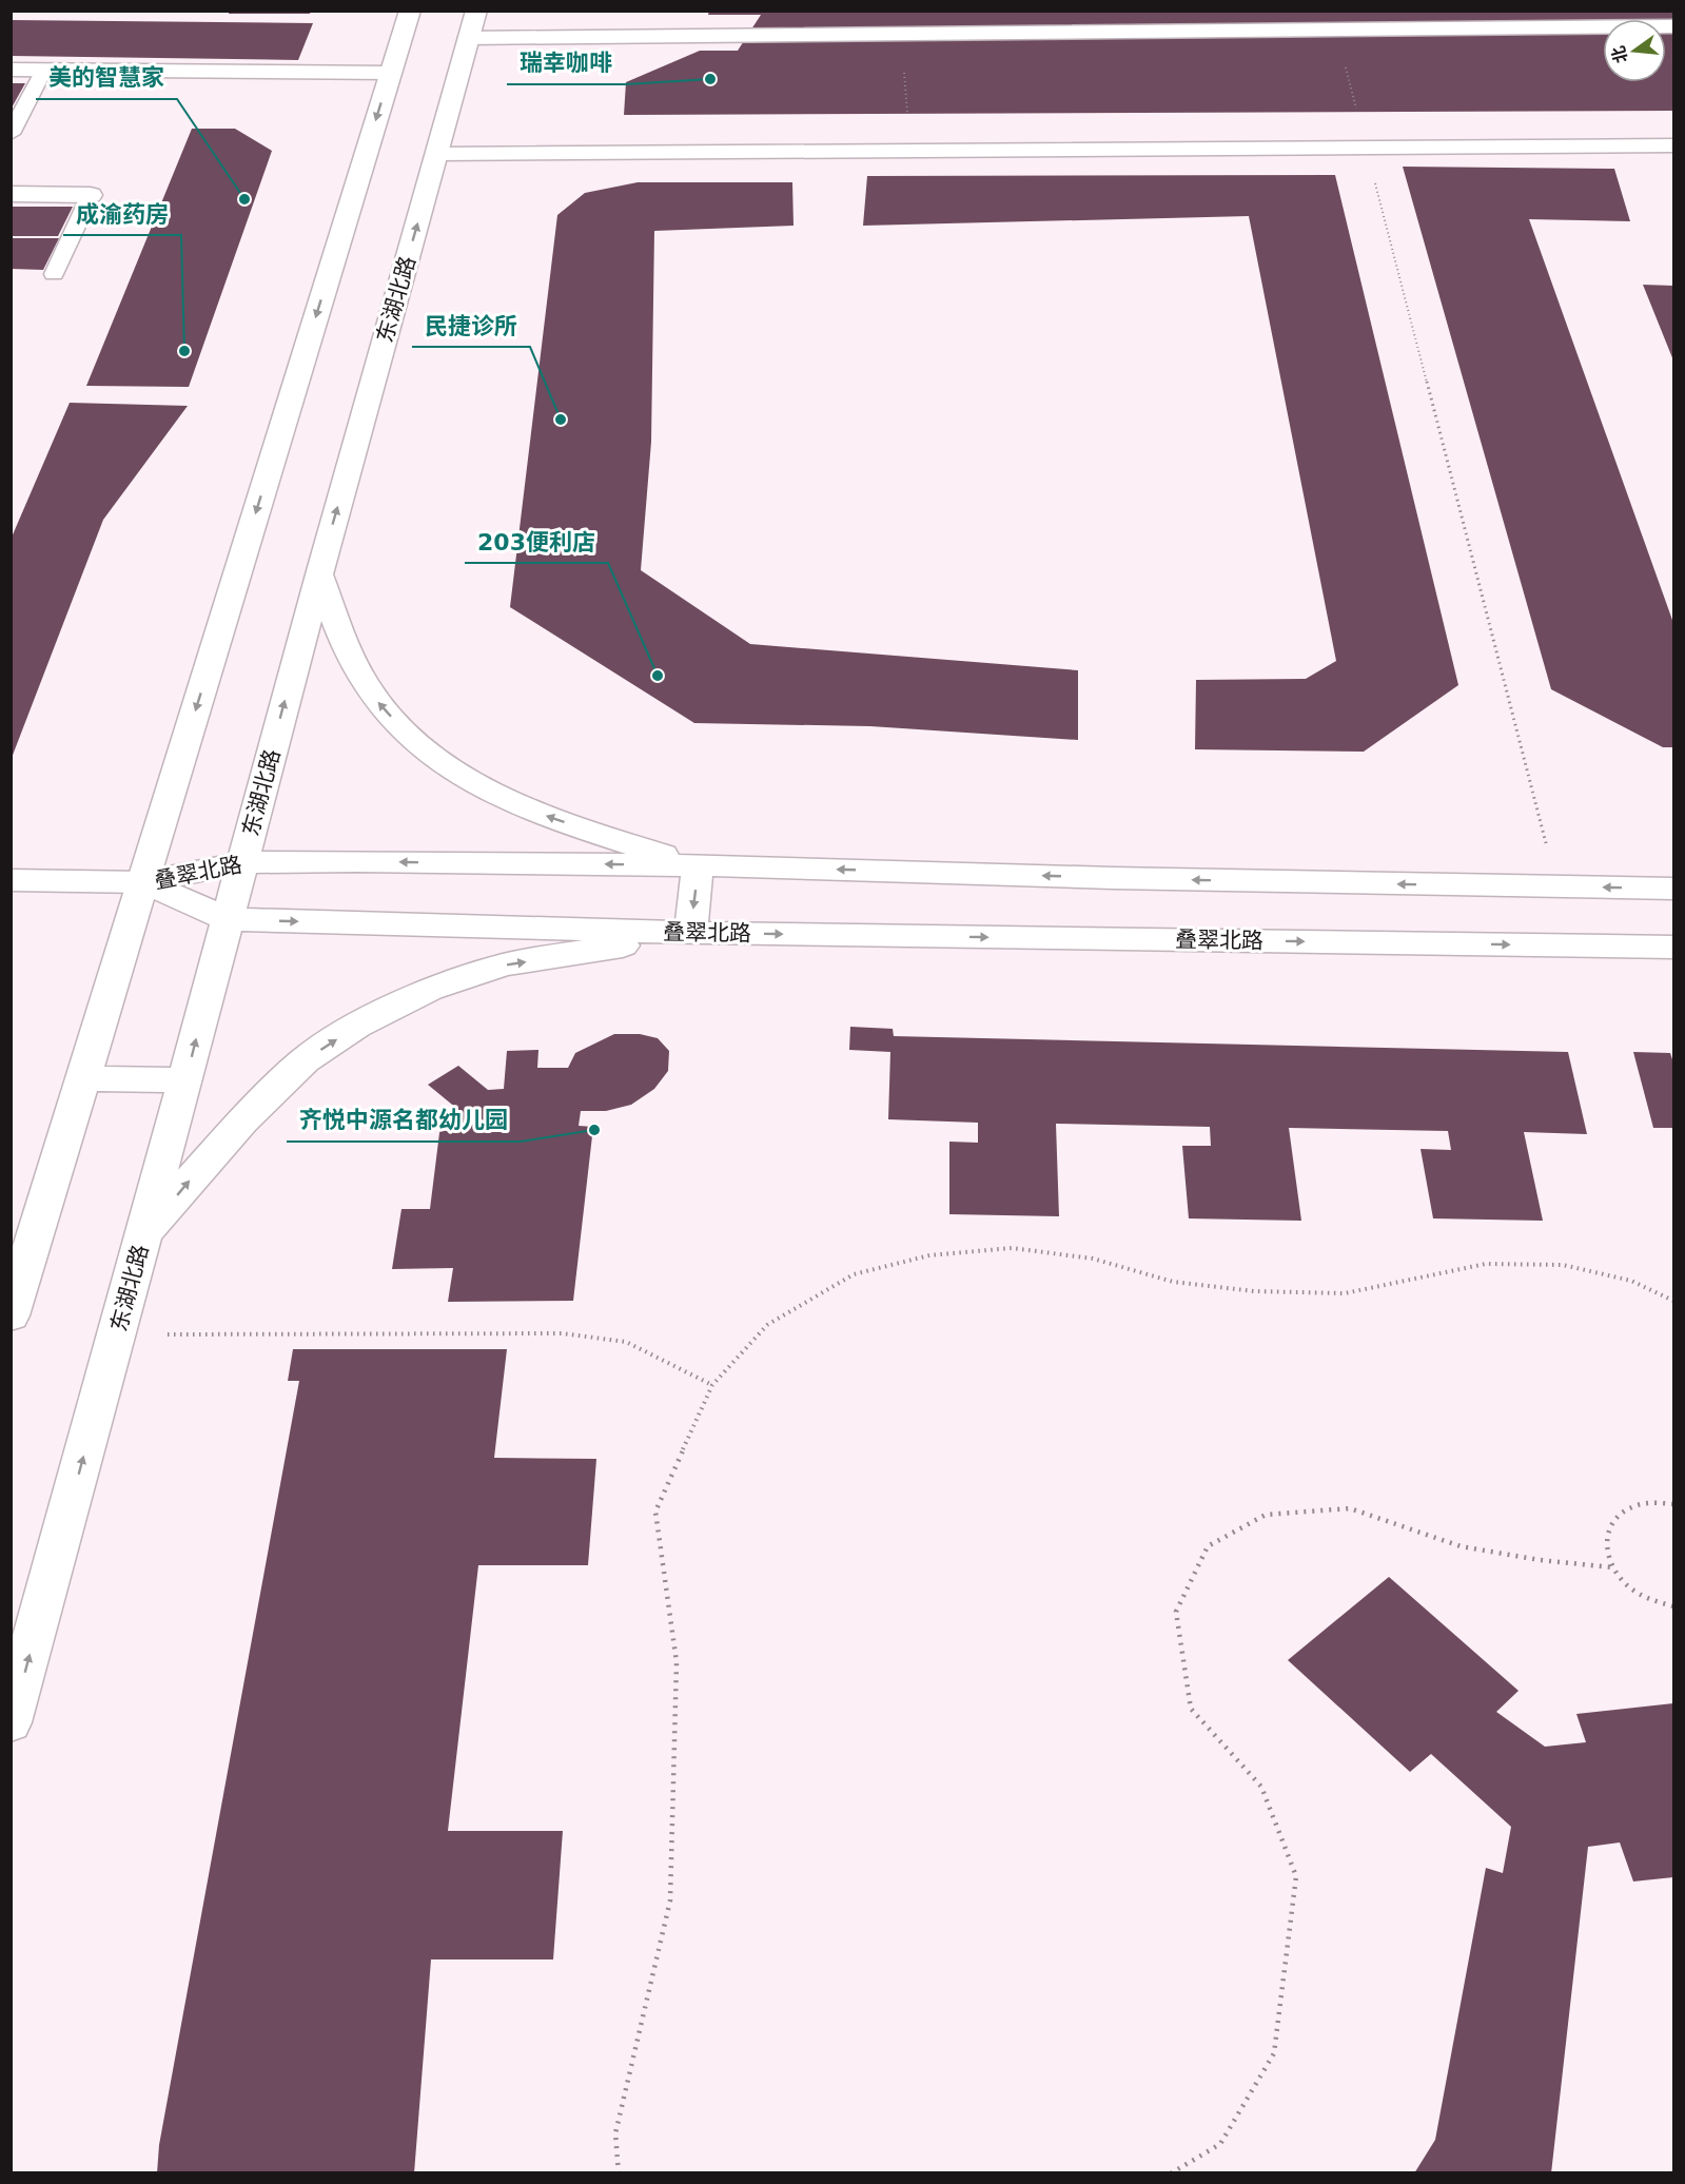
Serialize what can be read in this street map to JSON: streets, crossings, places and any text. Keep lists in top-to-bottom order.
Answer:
{
  "streets": {
    "main road": ["东湖北路", "叠翠北路"]
  },
  "crossings": [
    ["东湖北路", "叠翠北路"]
  ],
  "places": [
    "瑞幸咖啡",
    "美的智慧家",
    "成渝药房",
    "民捷诊所",
    "203便利店",
    "齐悦中源名都幼儿园"
  ],
  "north": "left"
}
